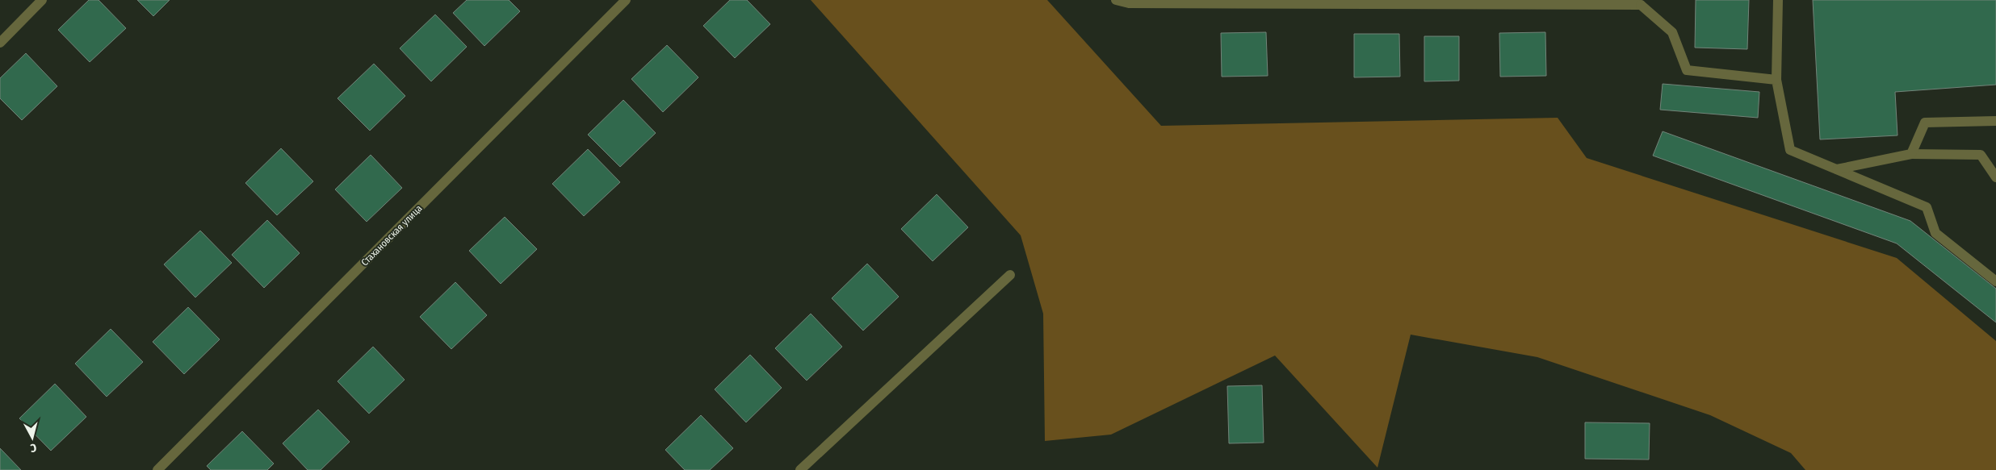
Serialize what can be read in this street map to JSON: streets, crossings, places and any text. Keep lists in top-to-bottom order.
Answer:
{
  "streets": {
    "street": ["Стахановская улица"]
  },
  "north": "bottom"
}
